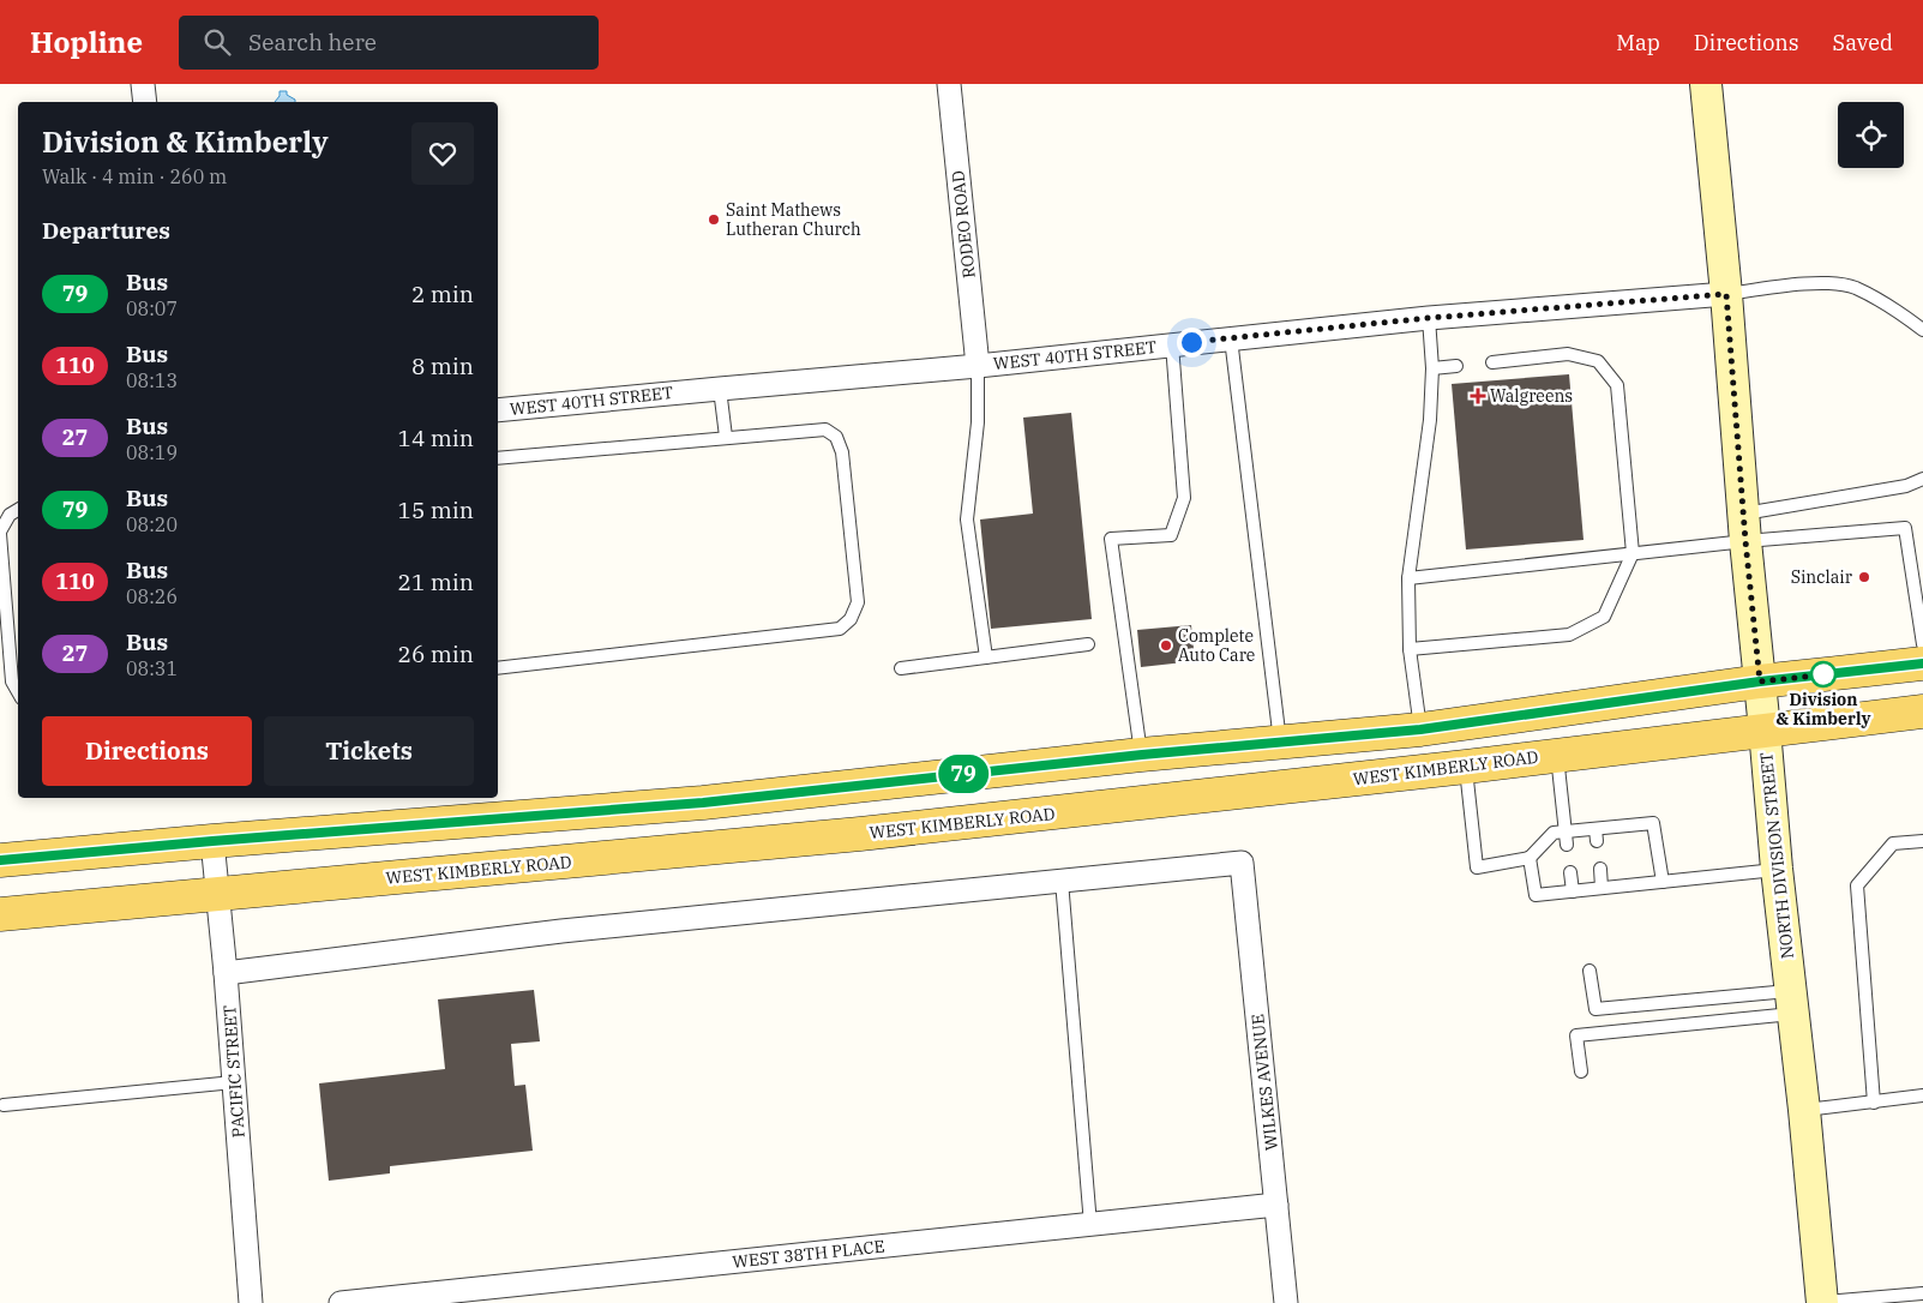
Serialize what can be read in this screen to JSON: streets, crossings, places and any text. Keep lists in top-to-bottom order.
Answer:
{
  "streets": {
    "main road": ["WEST KIMBERLY ROAD", "NORTH DIVISION STREET"],
    "street": [
      "RODEO ROAD",
      "WEST 40TH STREET",
      "PACIFIC STREET",
      "WILKES AVENUE",
      "WEST 38TH PLACE"
    ]
  },
  "crossings": [
    ["RODEO ROAD", "WEST 40TH STREET"],
    ["WEST 40TH STREET", "NORTH DIVISION STREET"],
    ["WEST KIMBERLY ROAD", "NORTH DIVISION STREET"],
    ["WEST KIMBERLY ROAD", "PACIFIC STREET"],
    ["WILKES AVENUE", "WEST 38TH PLACE"]
  ],
  "places": {
    "other": [
      "Saint Mathews Lutheran Church",
      "Sinclair",
      "Complete Auto Care",
      "Division & Kimberly"
    ],
    "health": ["Walgreens"]
  },
  "lines": ["bus line 79"],
  "page": {
    "header": "Hopline",
    "search": "Search here",
    "nav": ["Map", "Directions", "Saved"],
    "on_map": "79",
    "heading": [
      ["Division & Kimberly", "Walk · 4 min · 260 m"],
      "Departures"
    ],
    "list": [
      {
        "mark": "79",
        "name": "Bus",
        "note": "08:07",
        "value": "2 min"
      },
      {
        "mark": "110",
        "name": "Bus",
        "note": "08:13",
        "value": "8 min"
      },
      {
        "mark": "27",
        "name": "Bus",
        "note": "08:19",
        "value": "14 min"
      },
      {
        "mark": "79",
        "name": "Bus",
        "note": "08:20",
        "value": "15 min"
      },
      {
        "mark": "110",
        "name": "Bus",
        "note": "08:26",
        "value": "21 min"
      },
      {
        "mark": "27",
        "name": "Bus",
        "note": "08:31",
        "value": "26 min"
      }
    ],
    "buttons": ["Directions", "Tickets"]
  }
}
